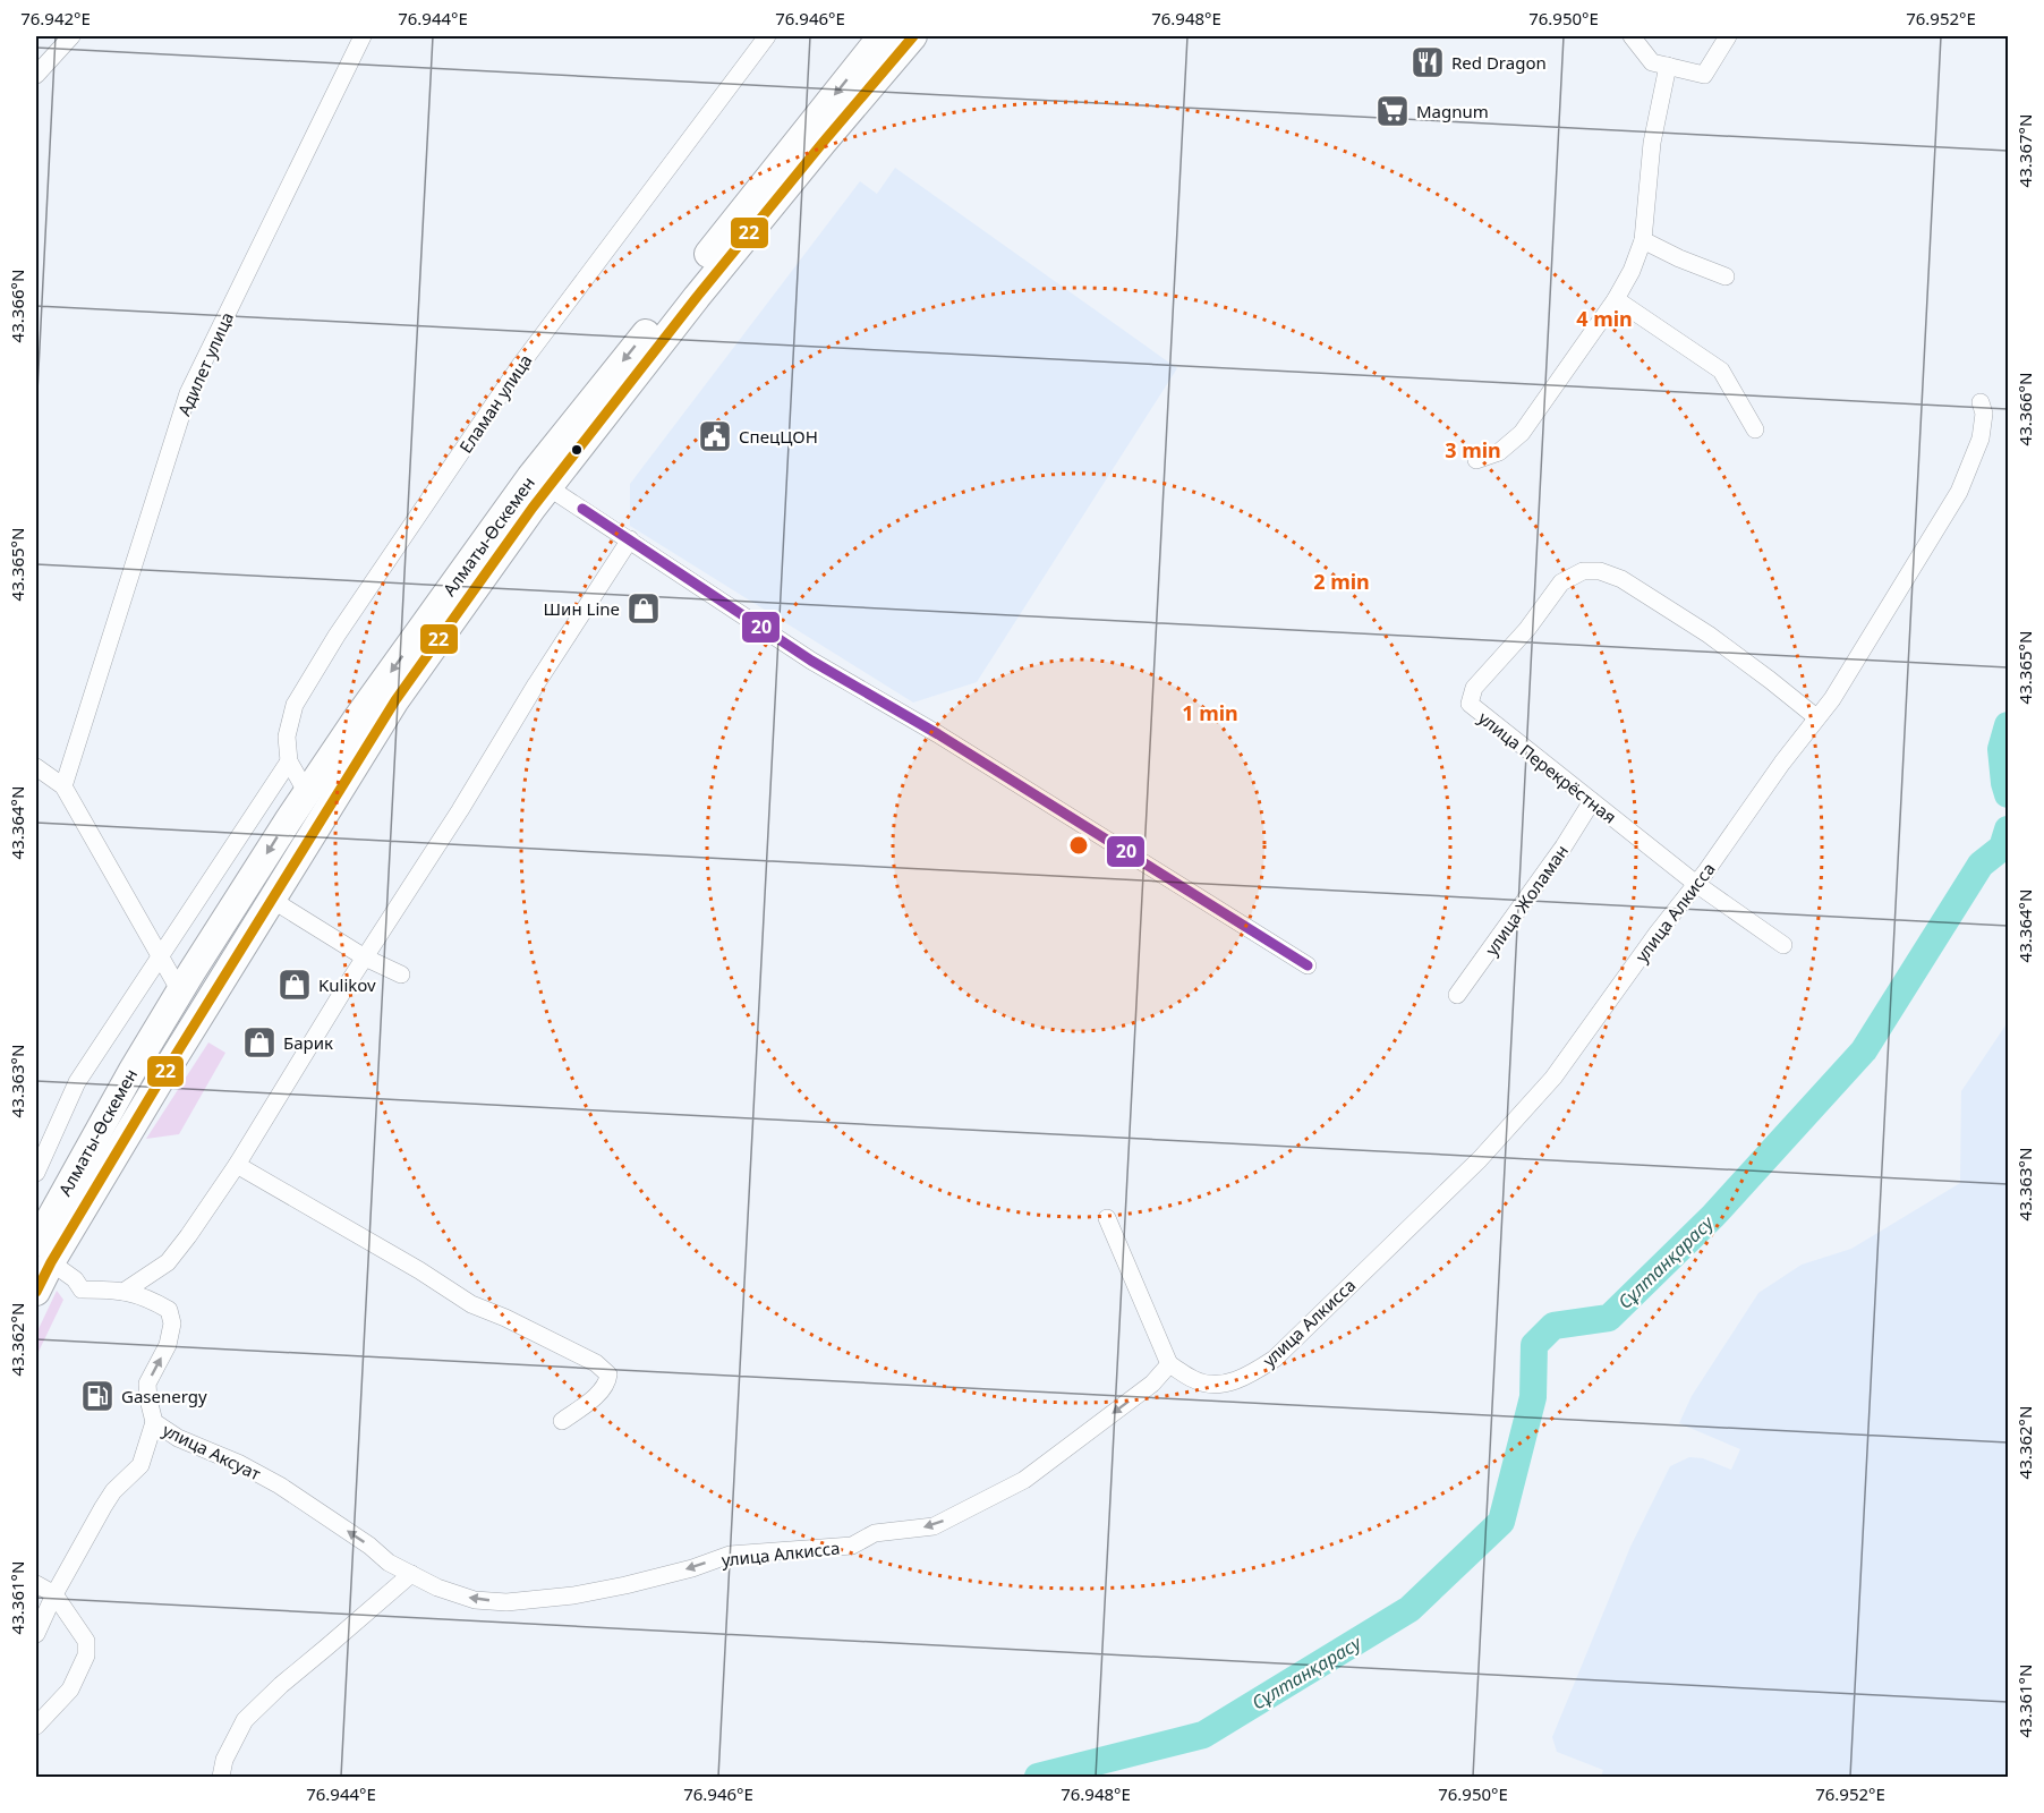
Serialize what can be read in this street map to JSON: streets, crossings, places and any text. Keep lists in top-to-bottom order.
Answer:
{
  "streets": {
    "main road": ["Алматы-Өскемен"],
    "street": [
      "Адилет улица",
      "Еламан улица",
      "улица Перекрёстная",
      "улица Жоламан",
      "улица Алкисса",
      "улица Аксуат"
    ]
  },
  "crossings": [
    ["Еламан улица", "Алматы-Өскемен"],
    ["Алматы-Өскемен", "улица Аксуат"],
    ["улица Перекрёстная", "улица Жоламан"],
    ["улица Перекрёстная", "улица Алкисса"],
    ["улица Алкисса", "улица Аксуат"]
  ],
  "one_way": ["улица Алкисса", "улица Аксуат"],
  "water": ["Сұлтанқарасу"],
  "places": {
    "restaurant": ["Red Dragon"],
    "supermarket": ["Magnum"],
    "public building": ["СпецЦОН"],
    "shop": ["Шин Line", "Kulikov", "Барик"],
    "fuel station": ["Gasenergy"]
  },
  "lines": ["transit line 22", "transit line 20"],
  "coordinates": [
    "76.942°E",
    "76.944°E",
    "76.946°E",
    "76.948°E",
    "76.950°E",
    "76.952°E",
    "43.367°N",
    "43.366°N",
    "43.365°N",
    "43.364°N",
    "43.363°N",
    "43.362°N",
    "43.361°N"
  ],
  "rings": [
    "4 min",
    "3 min",
    "2 min",
    "1 min"
  ]
}
